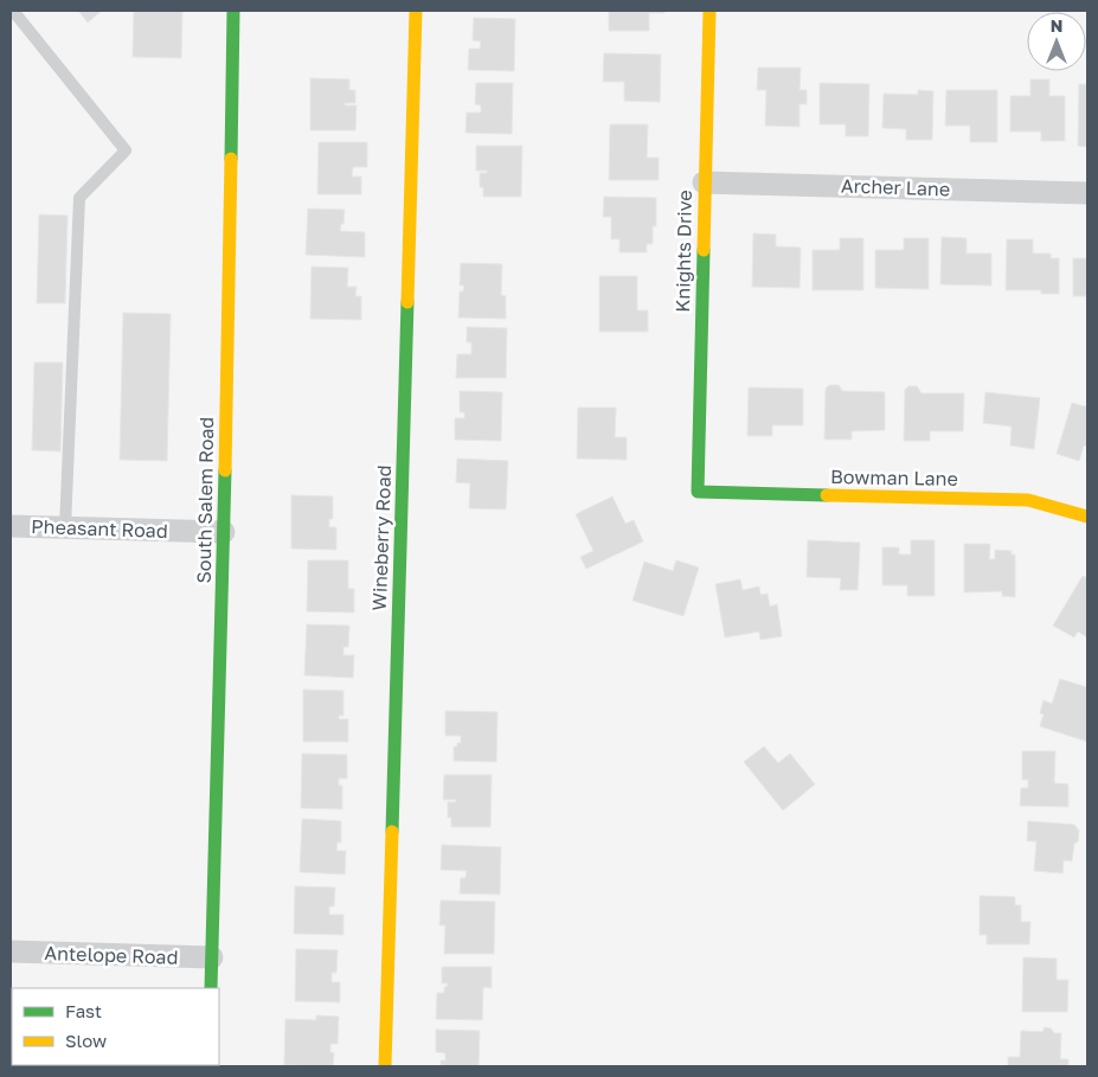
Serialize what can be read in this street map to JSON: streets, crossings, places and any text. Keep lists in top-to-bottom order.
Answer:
{
  "streets": {
    "street": [
      "Archer Lane",
      "Knights Drive",
      "Bowman Lane",
      "South Salem Road",
      "Pheasant Road",
      "Wineberry Road",
      "Antelope Road"
    ]
  },
  "crossings": [
    ["Archer Lane", "Knights Drive"],
    ["Knights Drive", "Bowman Lane"],
    ["South Salem Road", "Pheasant Road"],
    ["South Salem Road", "Antelope Road"]
  ],
  "legend": ["Fast", "Slow"],
  "north": "top"
}
